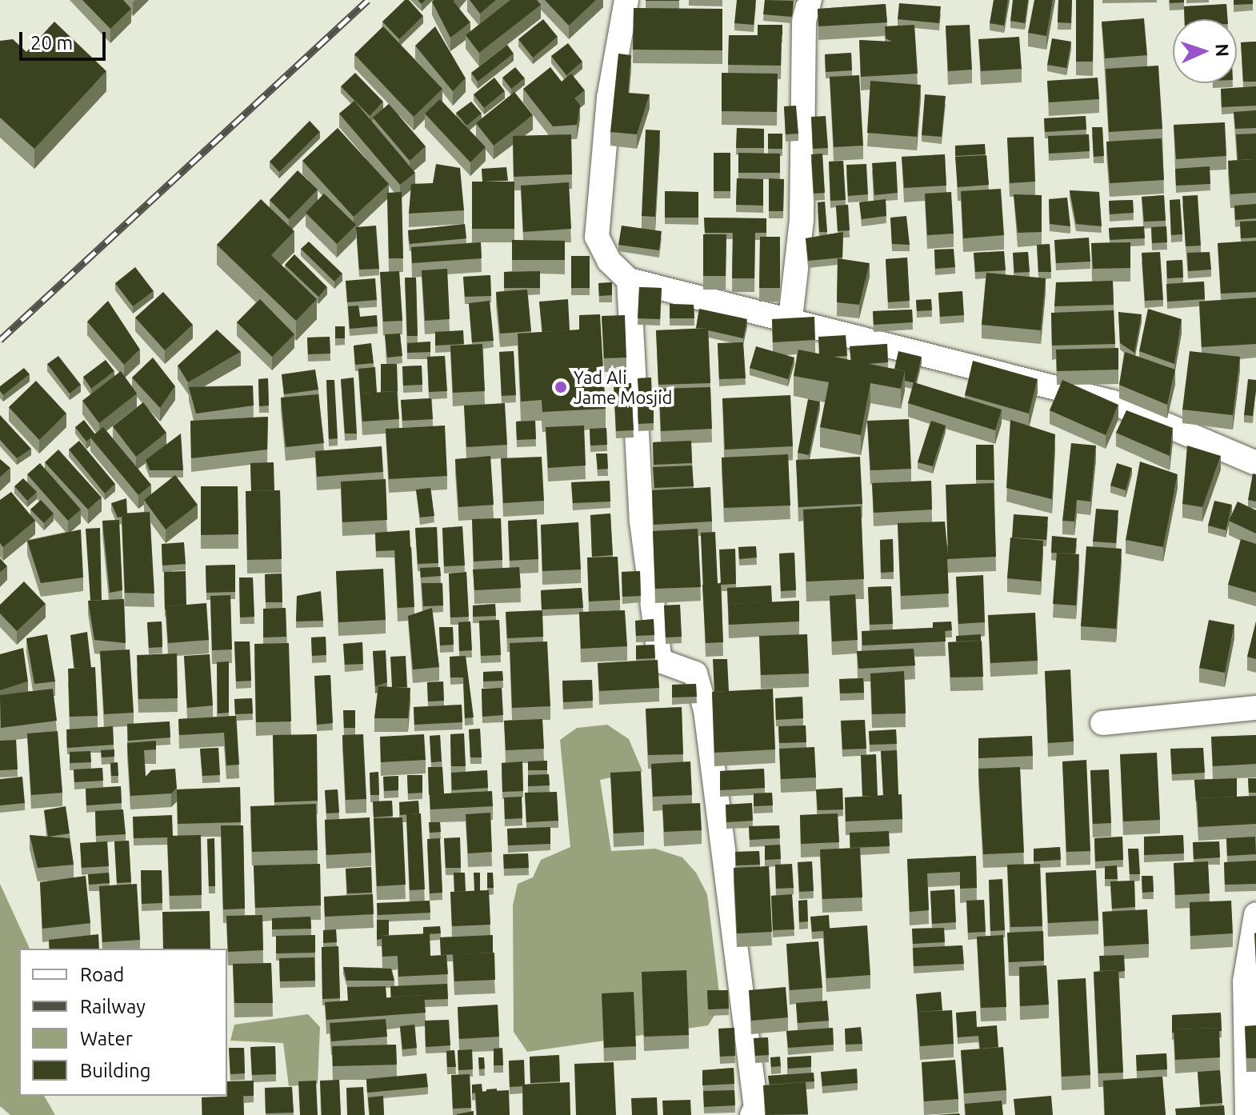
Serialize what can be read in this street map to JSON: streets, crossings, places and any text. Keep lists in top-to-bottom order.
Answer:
{
  "places": ["Yad Ali Jame Mosjid"],
  "legend": [
    "Road",
    "Railway",
    "Water",
    "Building"
  ],
  "scale_bar": "20 m",
  "north": "right"
}
